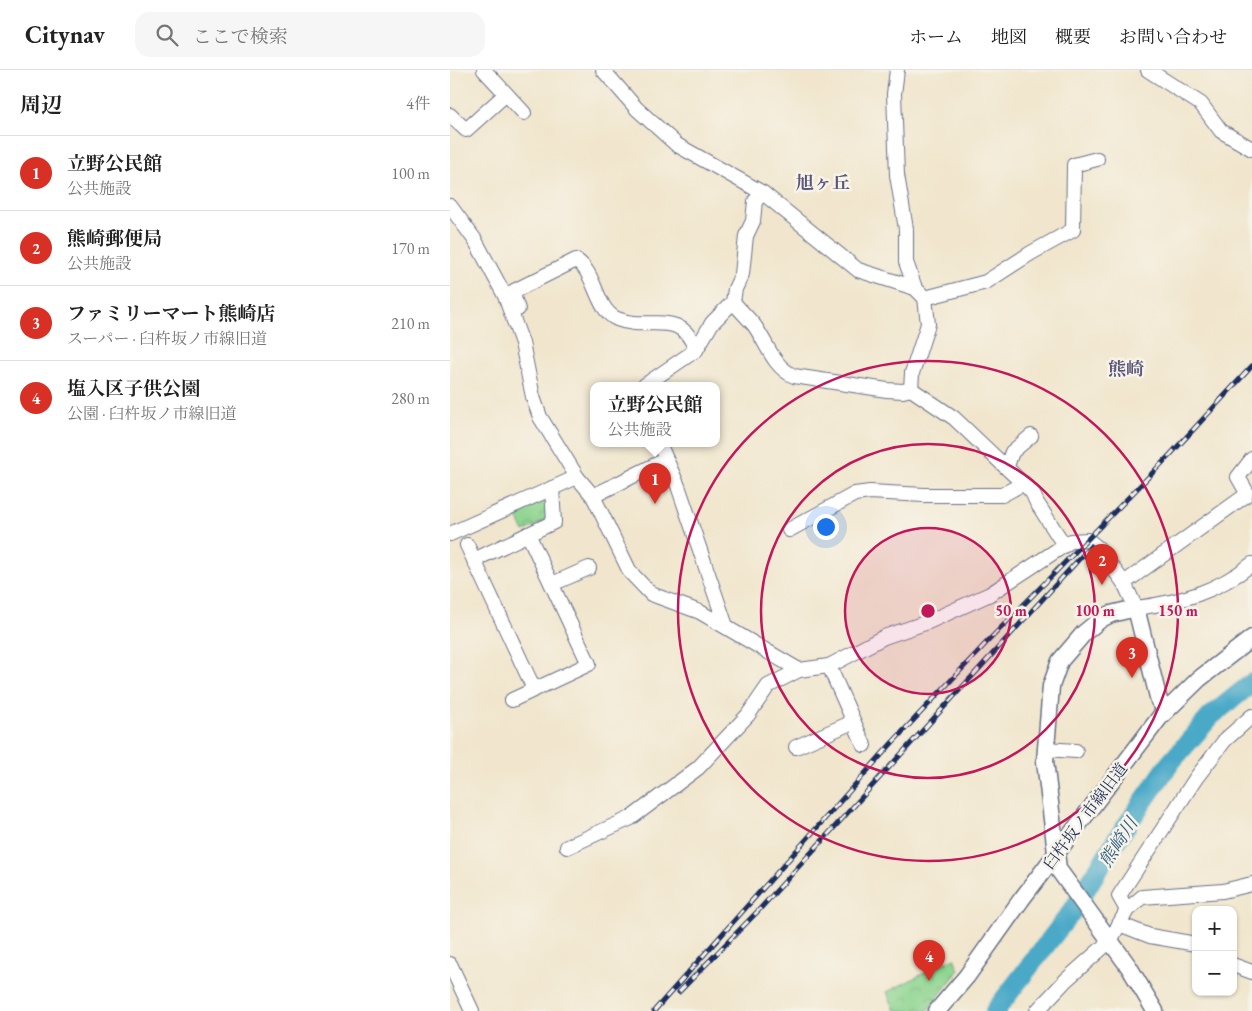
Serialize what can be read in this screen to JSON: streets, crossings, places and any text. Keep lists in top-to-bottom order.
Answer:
{
  "streets": {
    "street": ["臼杵坂ノ市線旧道"]
  },
  "districts": ["旭ヶ丘", "熊崎"],
  "water": ["熊崎川"],
  "page": {
    "header": "Citynav",
    "search": "ここで検索",
    "nav": [
      "ホーム",
      "地図",
      "概要",
      "お問い合わせ"
    ],
    "heading": ["周辺", "4件"],
    "list": [
      {
        "mark": "1",
        "name": "立野公民館",
        "note": "公共施設",
        "value": "100 m"
      },
      {
        "mark": "2",
        "name": "熊崎郵便局",
        "note": "公共施設",
        "value": "170 m"
      },
      {
        "mark": "3",
        "name": "ファミリーマート熊崎店",
        "note": "スーパー · 臼杵坂ノ市線旧道",
        "value": "210 m"
      },
      {
        "mark": "4",
        "name": "塩入区子供公園",
        "note": "公園 · 臼杵坂ノ市線旧道",
        "value": "280 m"
      }
    ],
    "popup": ["立野公民館", "公共施設"],
    "pins": [
      "1",
      "2",
      "3",
      "4"
    ],
    "map_buttons": ["+", "−"]
  },
  "rings": ["50 m", "100 m", "150 m"]
}
